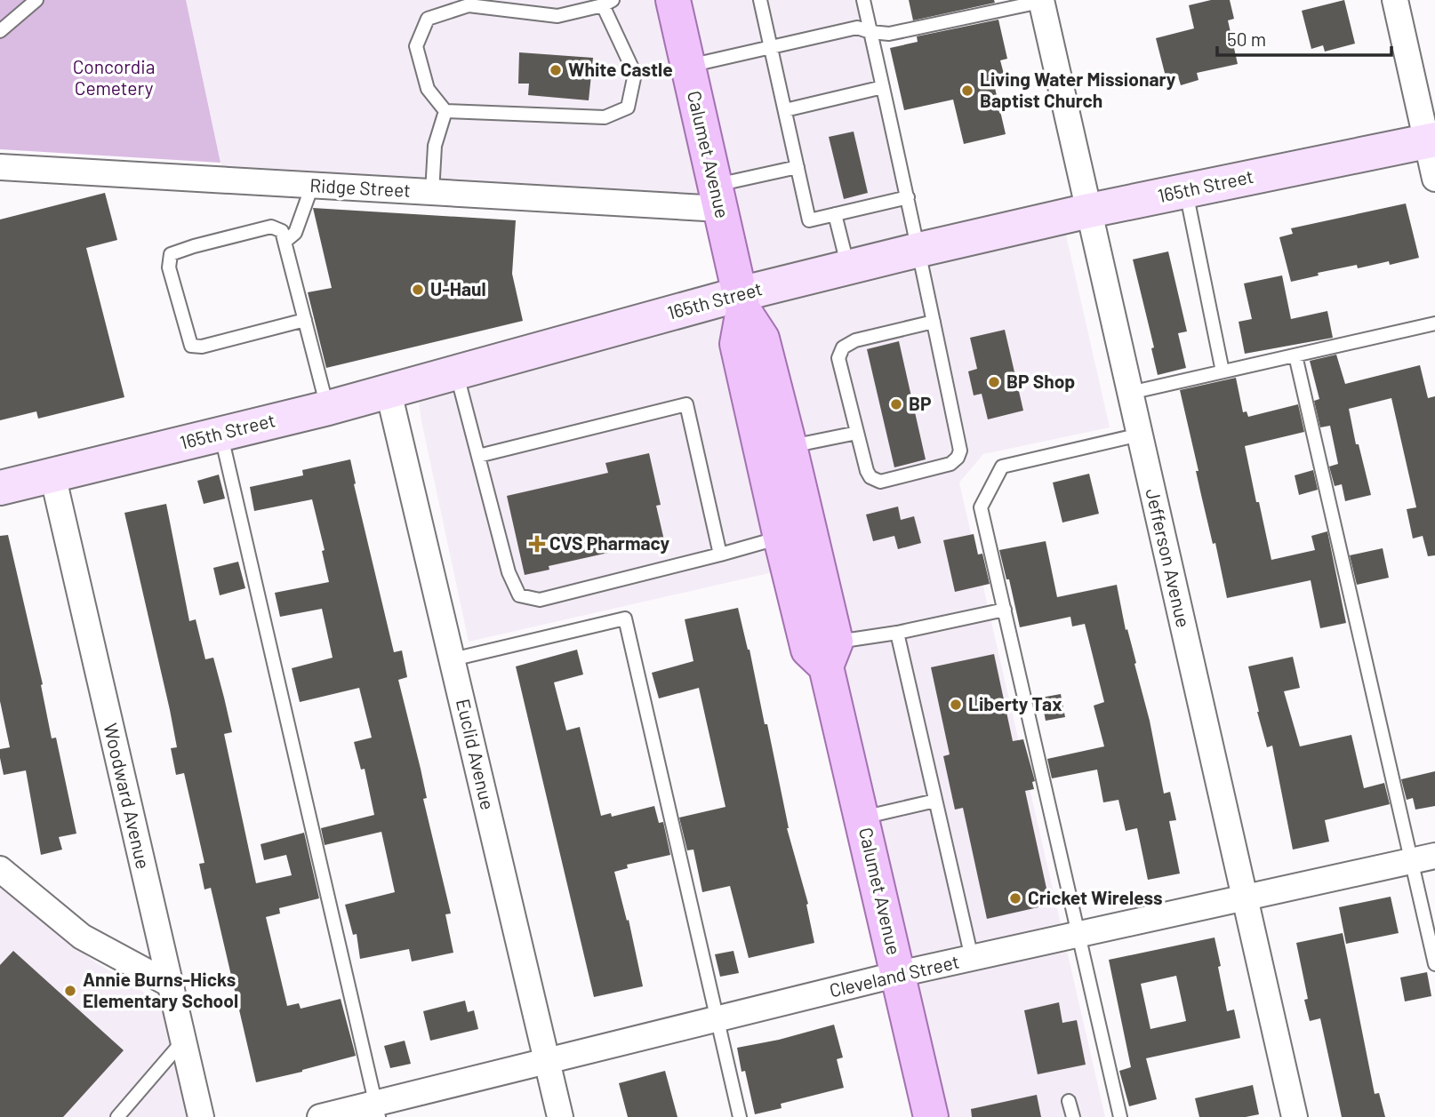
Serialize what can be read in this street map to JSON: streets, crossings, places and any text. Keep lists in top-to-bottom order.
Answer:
{
  "streets": {
    "main road": ["Calumet Avenue", "165th Street"],
    "street": [
      "Ridge Street",
      "Jefferson Avenue",
      "Euclid Avenue",
      "Woodward Avenue",
      "Cleveland Street"
    ]
  },
  "crossings": [
    ["Calumet Avenue", "165th Street"],
    ["Calumet Avenue", "Ridge Street"],
    ["Calumet Avenue", "Cleveland Street"],
    ["165th Street", "Jefferson Avenue"],
    ["165th Street", "Euclid Avenue"],
    ["165th Street", "Woodward Avenue"],
    ["Jefferson Avenue", "Cleveland Street"],
    ["Euclid Avenue", "Cleveland Street"]
  ],
  "parks": ["Concordia Cemetery"],
  "places": {
    "other": [
      "White Castle",
      "Living Water Missionary Baptist Church",
      "U-Haul",
      "BP Shop",
      "BP",
      "Liberty Tax",
      "Cricket Wireless",
      "Annie Burns-Hicks Elementary School"
    ],
    "health": ["CVS Pharmacy"]
  },
  "scale_bar": "50 m"
}
